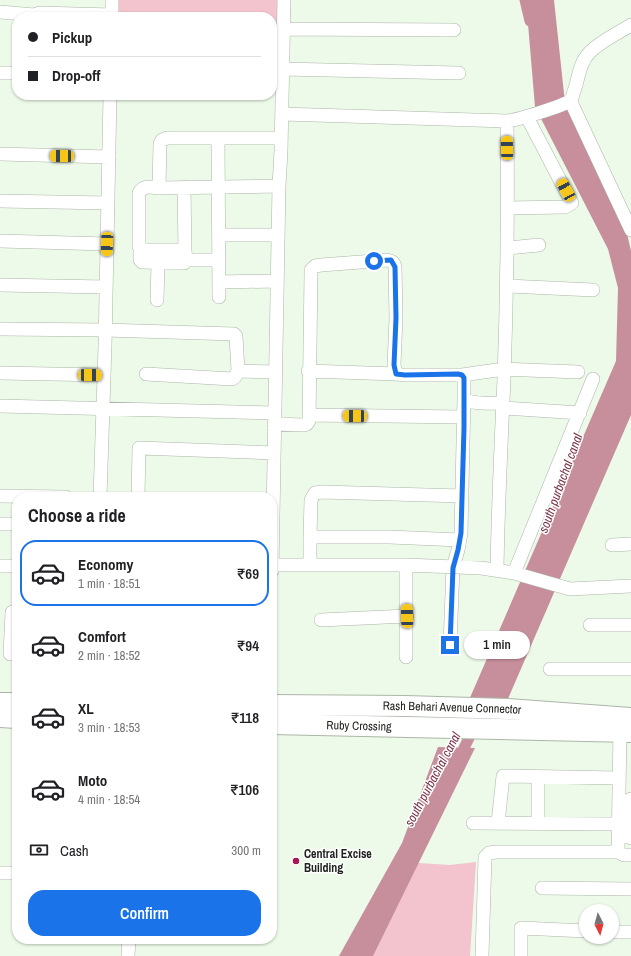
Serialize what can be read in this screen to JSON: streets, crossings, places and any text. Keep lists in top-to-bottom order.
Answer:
{
  "streets": {
    "main road": ["Rash Behari Avenue Connector", "Ruby Crossing"]
  },
  "crossings": [
    ["Rash Behari Avenue Connector", "Ruby Crossing"]
  ],
  "water": ["south purbachal canal"],
  "places": ["Central Excise Building"],
  "north": "bottom",
  "page": {
    "banner": ["Pickup", "Drop-off"],
    "heading": "Choose a ride",
    "list": [
      {
        "name": "Economy",
        "note": "1 min · 18:51",
        "value": "₹69"
      },
      {
        "name": "Comfort",
        "note": "2 min · 18:52",
        "value": "₹94"
      },
      {
        "name": "XL",
        "note": "3 min · 18:53",
        "value": "₹118"
      },
      {
        "name": "Moto",
        "note": "4 min · 18:54",
        "value": "₹106"
      }
    ],
    "bubble": "1 min",
    "pay": ["Cash", "300 m"],
    "buttons": "Confirm"
  }
}
